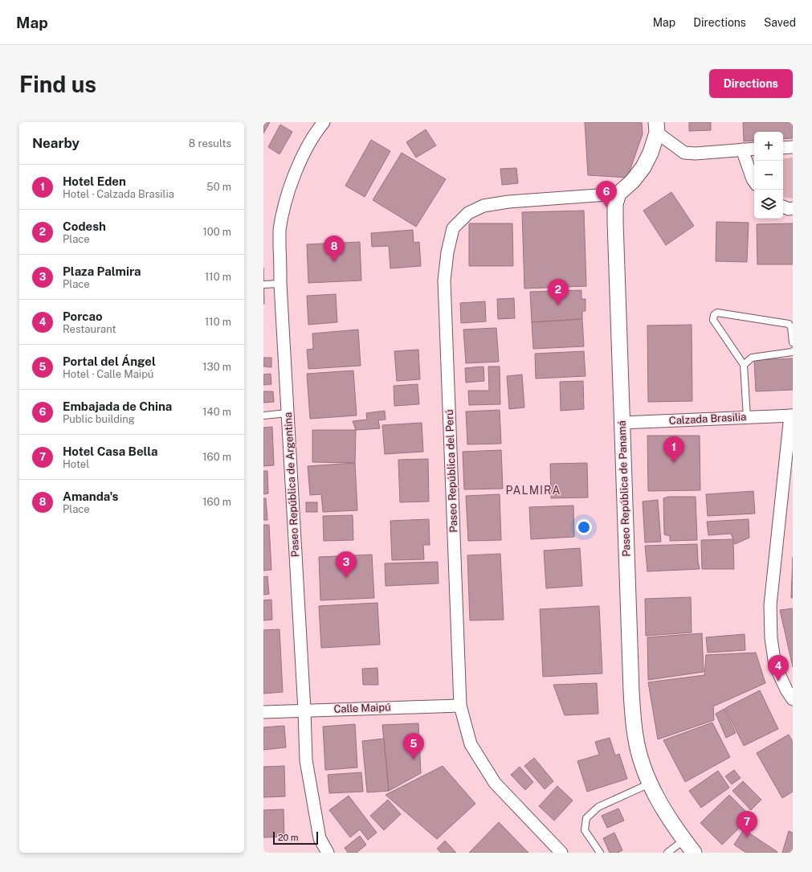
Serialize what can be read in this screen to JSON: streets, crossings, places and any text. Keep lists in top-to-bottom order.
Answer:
{
  "streets": {
    "street": [
      "Calzada Brasilia",
      "Paseo República del Perú",
      "Paseo República de Argentina",
      "Paseo República de Panamá",
      "Calle Maipú"
    ]
  },
  "crossings": [
    ["Calzada Brasilia", "Paseo República de Panamá"],
    ["Paseo República del Perú", "Paseo República de Panamá"],
    ["Paseo República del Perú", "Calle Maipú"],
    ["Paseo República de Argentina", "Calle Maipú"]
  ],
  "districts": ["PALMIRA"],
  "scale_bar": "20 m",
  "page": {
    "header": "Map",
    "nav": ["Map", "Directions", "Saved"],
    "buttons": "Directions",
    "title": "Find us",
    "heading": ["Nearby", "8 results"],
    "map_buttons": ["+", "−"],
    "list": [
      {
        "mark": "1",
        "name": "Hotel Eden",
        "note": "Hotel · Calzada Brasilia",
        "value": "50 m"
      },
      {
        "mark": "2",
        "name": "Codesh",
        "note": "Place",
        "value": "100 m"
      },
      {
        "mark": "3",
        "name": "Plaza Palmira",
        "note": "Place",
        "value": "110 m"
      },
      {
        "mark": "4",
        "name": "Porcao",
        "note": "Restaurant",
        "value": "110 m"
      },
      {
        "mark": "5",
        "name": "Portal del Ángel",
        "note": "Hotel · Calle Maipú",
        "value": "130 m"
      },
      {
        "mark": "6",
        "name": "Embajada de China",
        "note": "Public building",
        "value": "140 m"
      },
      {
        "mark": "7",
        "name": "Hotel Casa Bella",
        "note": "Hotel",
        "value": "160 m"
      },
      {
        "mark": "8",
        "name": "Amanda's",
        "note": "Place",
        "value": "160 m"
      }
    ],
    "pins": [
      "6",
      "8",
      "2",
      "1",
      "3",
      "4",
      "5",
      "7"
    ],
    "scale": "20 m"
  }
}
